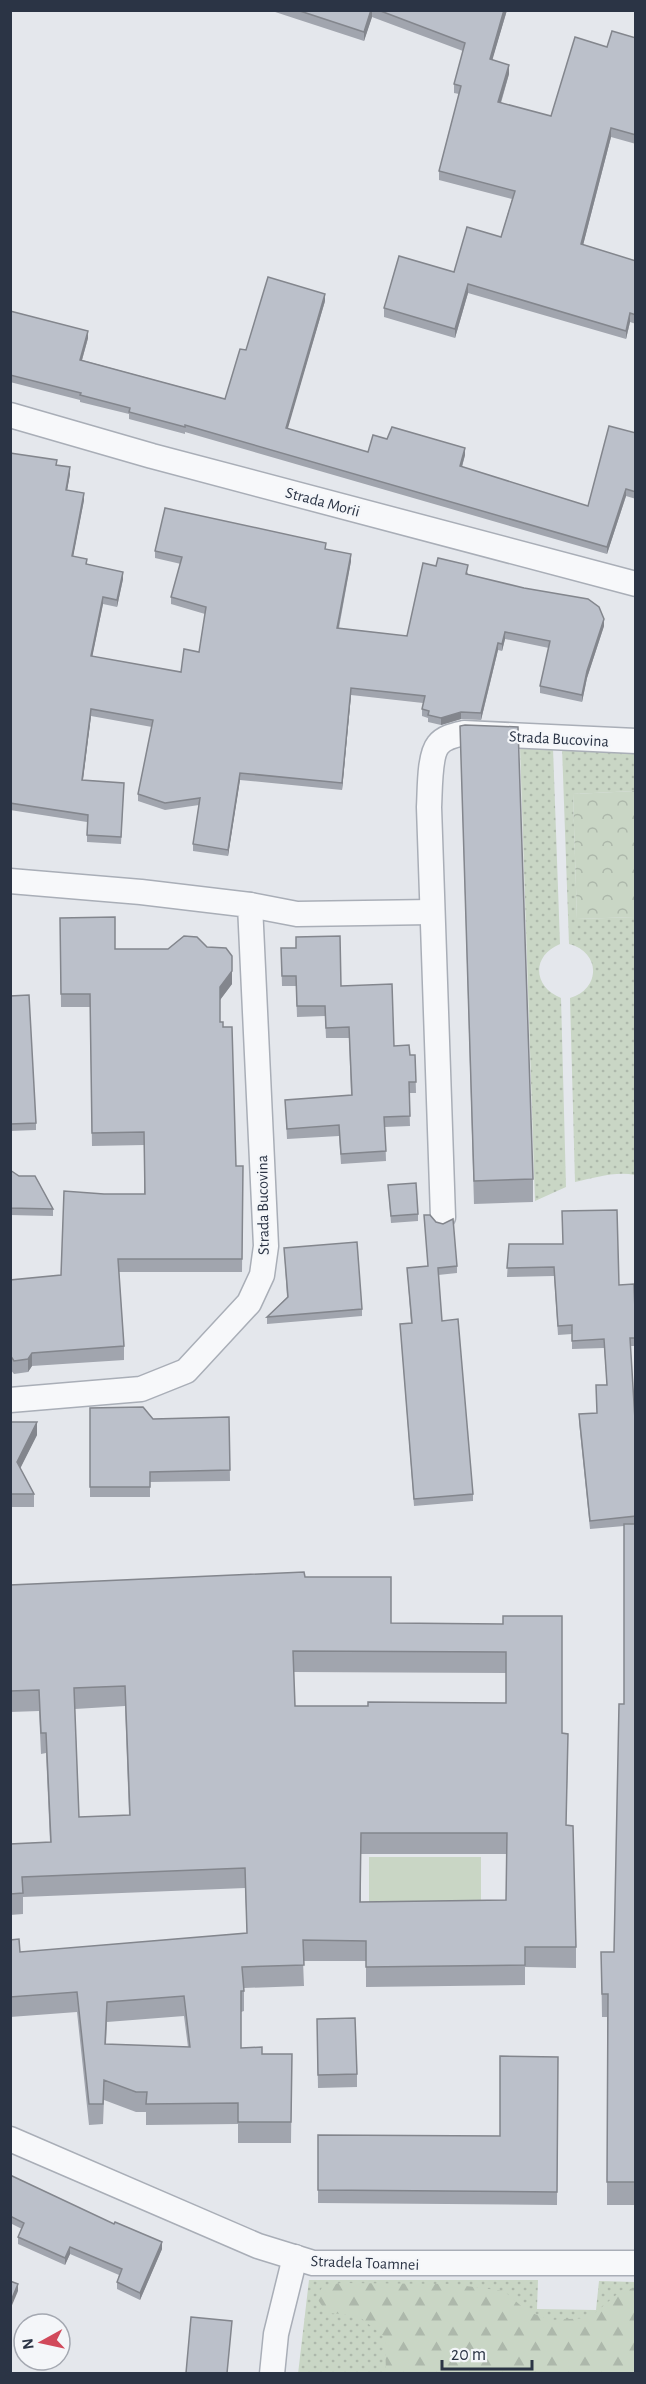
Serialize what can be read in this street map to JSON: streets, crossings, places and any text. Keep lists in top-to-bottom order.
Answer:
{
  "streets": {
    "street": ["Strada Morii", "Strada Bucovina", "Stradela Toamnei"]
  },
  "scale_bar": "20 m",
  "north": "left"
}
